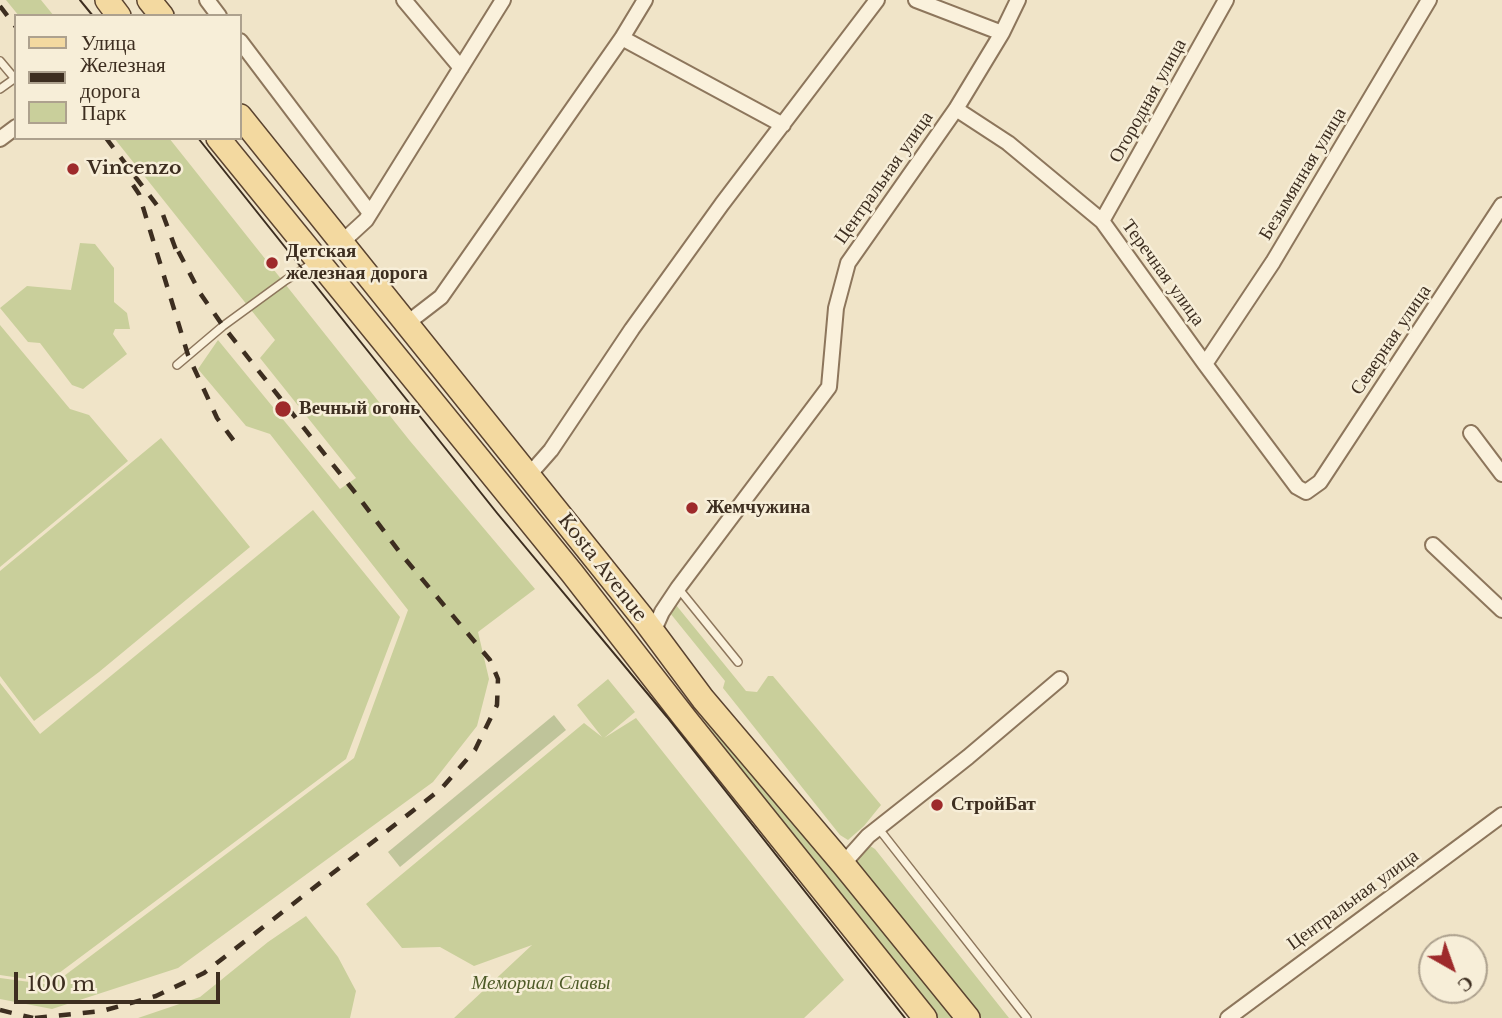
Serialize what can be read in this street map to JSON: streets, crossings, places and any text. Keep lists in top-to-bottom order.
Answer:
{
  "streets": {
    "main road": ["Kosta Avenue"],
    "street": [
      "Огородная улица",
      "Безымянная улица",
      "Центральная улица",
      "Теречная улица",
      "Северная улица"
    ]
  },
  "crossings": [
    ["Огородная улица", "Теречная улица"],
    ["Безымянная улица", "Теречная улица"],
    ["Центральная улица", "Теречная улица"],
    ["Центральная улица", "Kosta Avenue"],
    ["Теречная улица", "Северная улица"]
  ],
  "parks": ["Мемориал Славы"],
  "places": [
    "Vincenzo",
    "Детская железная дорога",
    "Вечный огонь",
    "Жемчужина",
    "СтройБат"
  ],
  "legend": ["Улица", "Железная дорога", "Парк"],
  "scale_bar": "100 m",
  "north": "bottom right"
}
